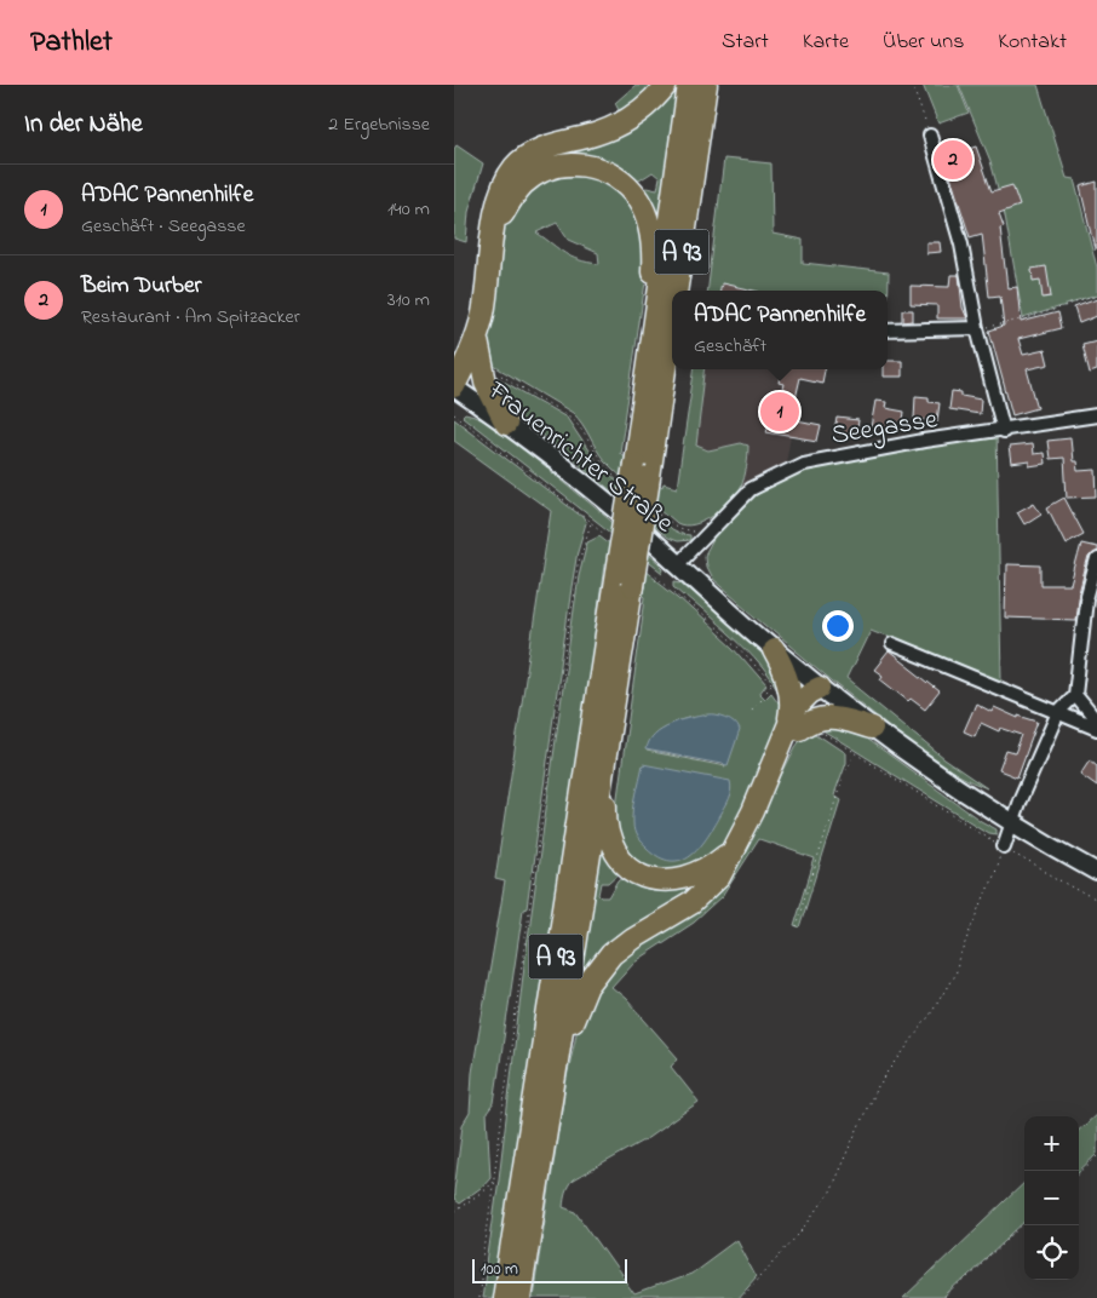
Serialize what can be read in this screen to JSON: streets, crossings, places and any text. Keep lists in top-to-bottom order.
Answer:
{
  "streets": {
    "highway": ["A 93"],
    "main road": ["Frauenrichter Straße"],
    "street": ["Seegasse"]
  },
  "crossings": [
    ["Seegasse", "Frauenrichter Straße"]
  ],
  "scale_bar": "100 m",
  "page": {
    "header": "Pathlet",
    "nav": [
      "Start",
      "Karte",
      "Über uns",
      "Kontakt"
    ],
    "heading": ["In der Nähe", "2 Ergebnisse"],
    "pins": ["2", "1"],
    "list": [
      {
        "mark": "1",
        "name": "ADAC Pannenhilfe",
        "note": "Geschäft · Seegasse",
        "value": "140 m"
      },
      {
        "mark": "2",
        "name": "Beim Durber",
        "note": "Restaurant · Am Spitzacker",
        "value": "310 m"
      }
    ],
    "popup": ["ADAC Pannenhilfe", "Geschäft"],
    "map_buttons": ["+", "−"],
    "scale": "100 m"
  }
}
